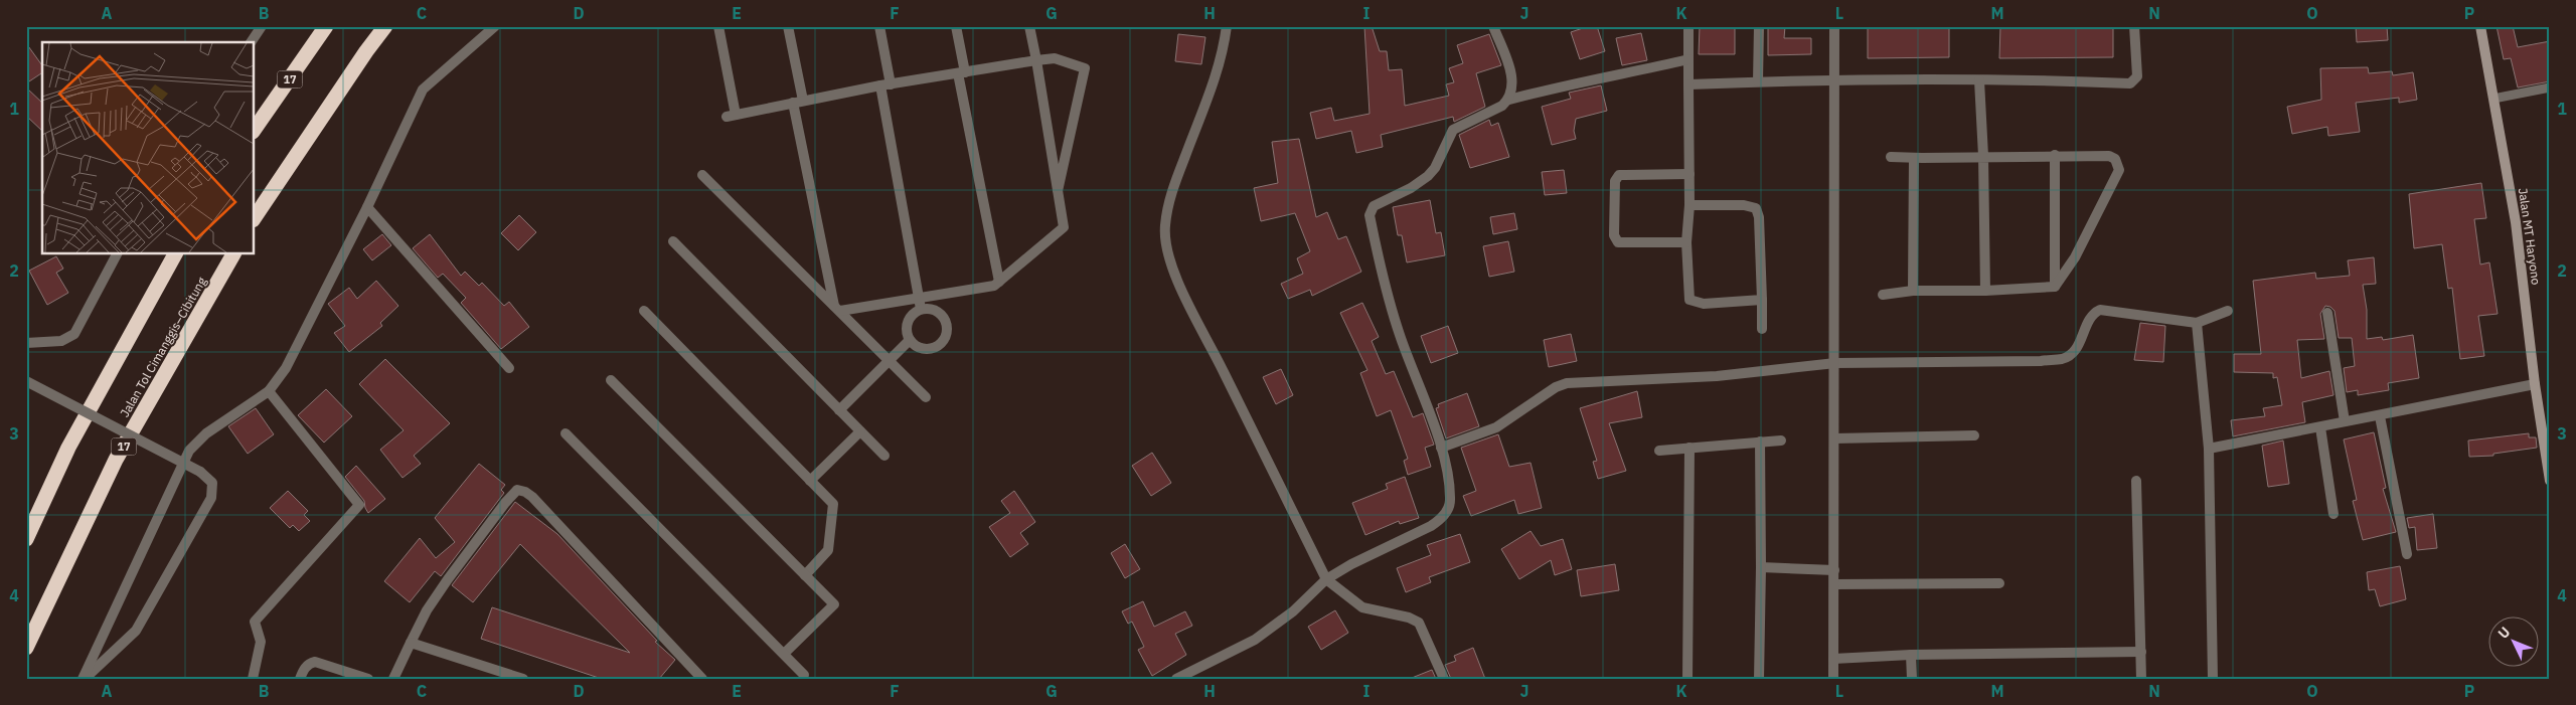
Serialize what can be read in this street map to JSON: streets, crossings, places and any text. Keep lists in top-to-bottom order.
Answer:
{
  "streets": {
    "highway": ["17", "Jalan Tol Cimanggis–Cibitung"],
    "main road": ["Jalan MT Haryono"]
  },
  "north": "top left",
  "grid": {
    "columns": [
      "A",
      "B",
      "C",
      "D",
      "E",
      "F",
      "G",
      "H",
      "I",
      "J",
      "K",
      "L",
      "M",
      "N",
      "O",
      "P"
    ],
    "rows": [
      "1",
      "2",
      "3",
      "4"
    ]
  }
}
